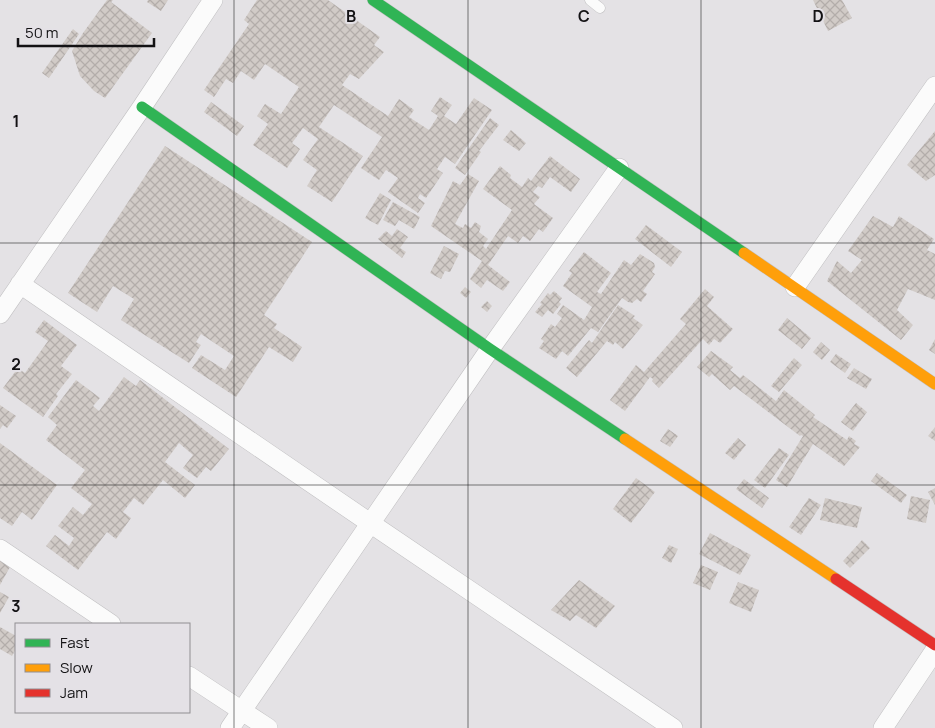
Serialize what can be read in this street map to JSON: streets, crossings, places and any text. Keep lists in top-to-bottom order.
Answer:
{
  "legend": ["Fast", "Slow", "Jam"],
  "scale_bar": "50 m",
  "grid": {
    "columns": ["B", "C", "D"],
    "rows": ["1", "2", "3"]
  }
}
